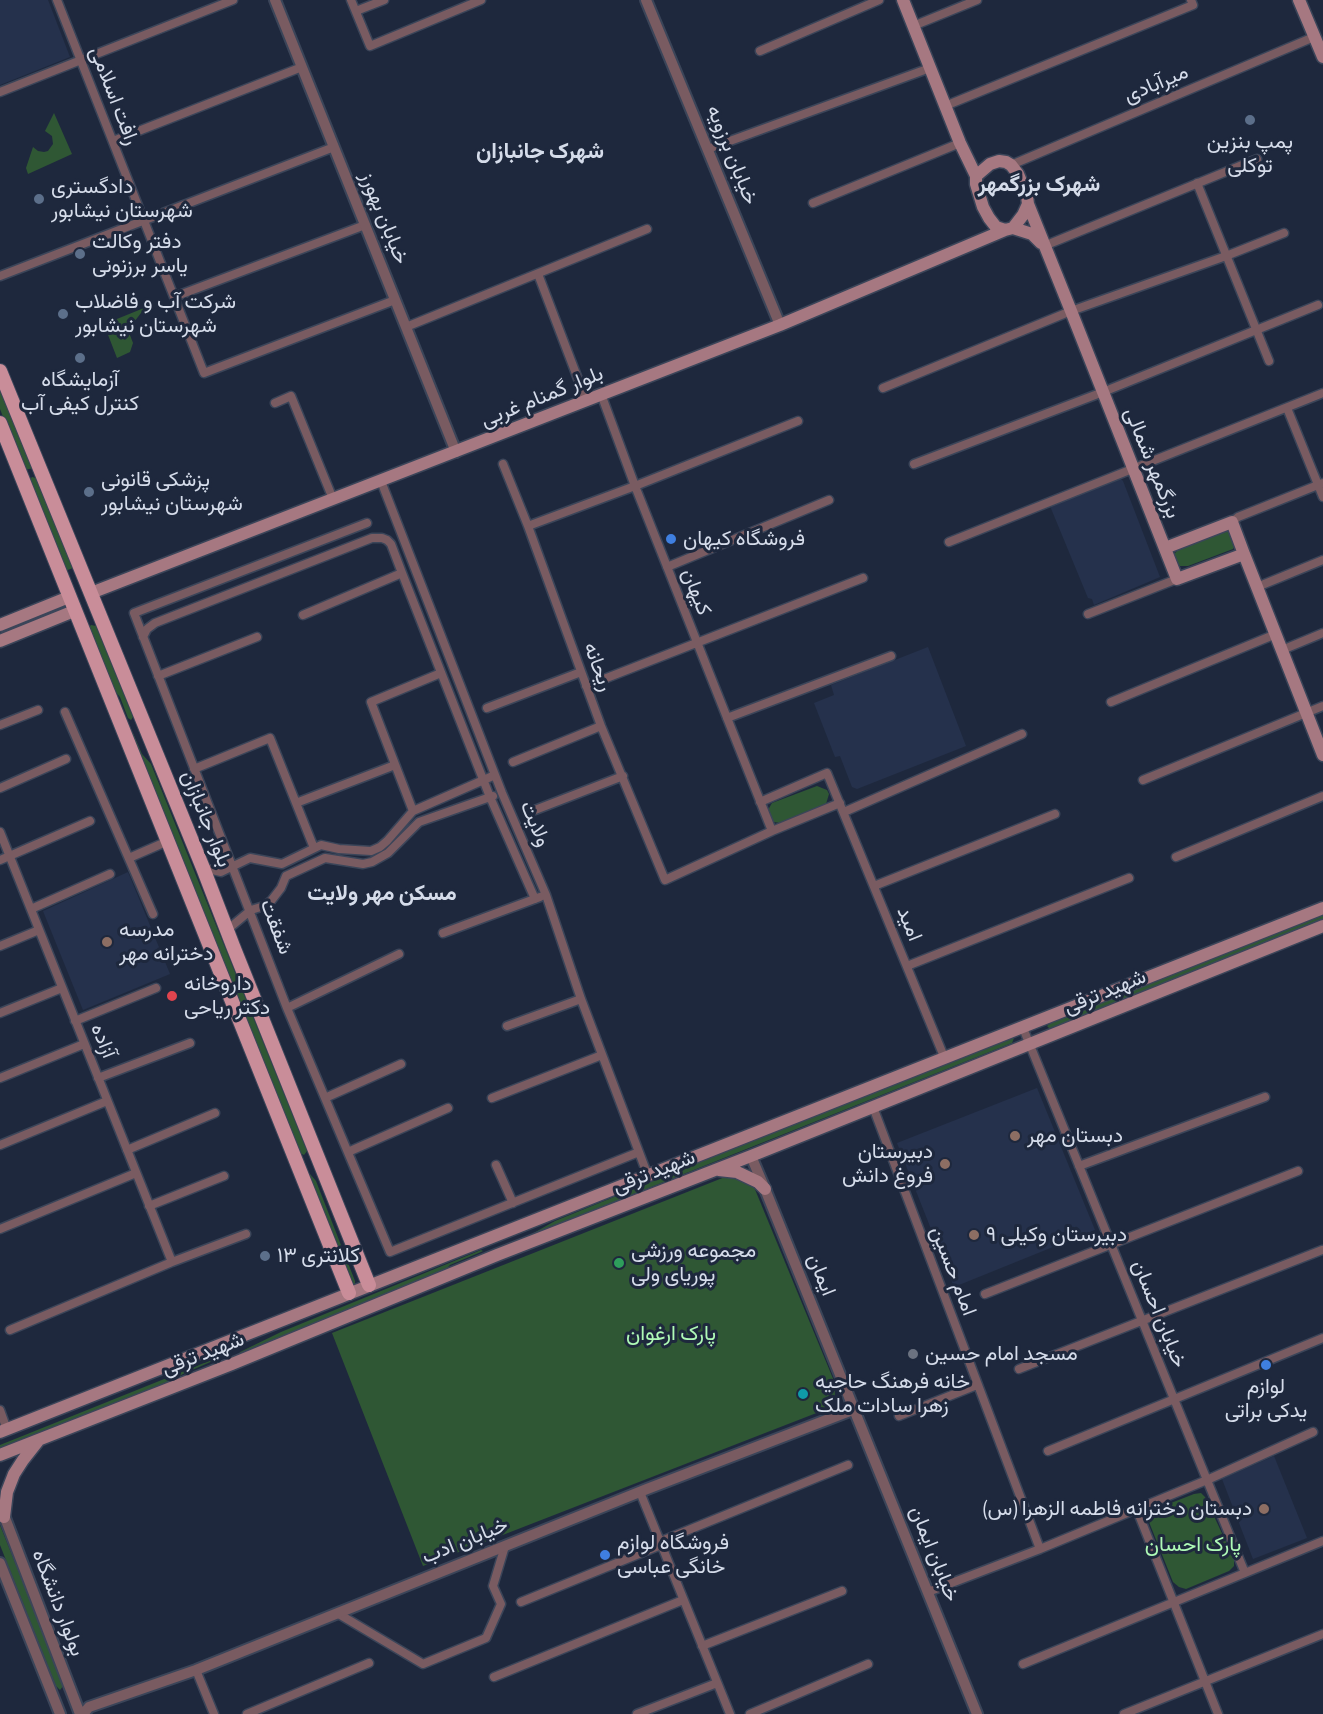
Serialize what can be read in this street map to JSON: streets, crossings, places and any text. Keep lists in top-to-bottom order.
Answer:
{
  "streets": {
    "main road": [
      "بلوار گمنام غربی",
      "بزرگمهر شمالی",
      "بلوار جانبازان",
      "شهید ترقی"
    ],
    "street": [
      "میرآبادی",
      "رافت اسلامی",
      "خیابان برزویه",
      "خیابان بهورز",
      "کیهان",
      "ریحانه",
      "ولایت",
      "امید",
      "شفقت",
      "آزاده",
      "امام حسین",
      "ایمان",
      "خیابان احسان",
      "خیابان ادب",
      "خیابان ایمان",
      "بولوار دانشگاه"
    ]
  },
  "crossings": [
    ["میرآبادی", "بلوار گمنام غربی"],
    ["میرآبادی", "بزرگمهر شمالی"],
    ["رافت اسلامی", "خیابان بهورز"],
    ["خیابان برزویه", "بلوار گمنام غربی"],
    ["خیابان بهورز", "بلوار گمنام غربی"],
    ["بلوار گمنام غربی", "بزرگمهر شمالی"],
    ["بلوار گمنام غربی", "کیهان"],
    ["بلوار گمنام غربی", "بلوار جانبازان"],
    ["بلوار گمنام غربی", "ولایت"],
    ["کیهان", "امید"],
    ["بلوار جانبازان", "شهید ترقی"],
    ["ولایت", "شهید ترقی"],
    ["امید", "شهید ترقی"],
    ["شهید ترقی", "امام حسین"],
    ["شهید ترقی", "ایمان"],
    ["شهید ترقی", "خیابان احسان"],
    ["ایمان", "خیابان ادب"],
    ["ایمان", "خیابان ایمان"],
    ["خیابان ادب", "خیابان ایمان"],
    ["خیابان ادب", "بولوار دانشگاه"]
  ],
  "districts": ["شهرک جانبازان", "شهرک بزرگمهر", "مسکن مهر ولایت"],
  "parks": ["پارک ارغوان", "پارک احسان"],
  "places": [
    "پمپ بنزین توکلی",
    "دادگستری شهرستان نیشابور",
    "دفتر وکالت یاسر برزنونی",
    "شرکت آب و فاضلاب شهرستان نیشابور",
    "آزمایشگاه کنترل کیفی آب",
    "پزشکی قانونی شهرستان نیشابور",
    "فروشگاه کیهان",
    "مدرسه دخترانه مهر",
    "داروخانه دکتر ریاحی",
    "دبستان مهر",
    "دبیرستان فروغ دانش",
    "دبیرستان وکیلی ۹",
    "کلانتری ۱۳",
    "مجموعه ورزشی پوریای ولی",
    "مسجد امام حسین",
    "لوازم یدکی براتی",
    "خانه فرهنگ حاجیه زهرا سادات ملک",
    "دبستان دخترانه فاطمه الزهرا (س)",
    "فروشگاه لوازم خانگی عباسی"
  ]
}
